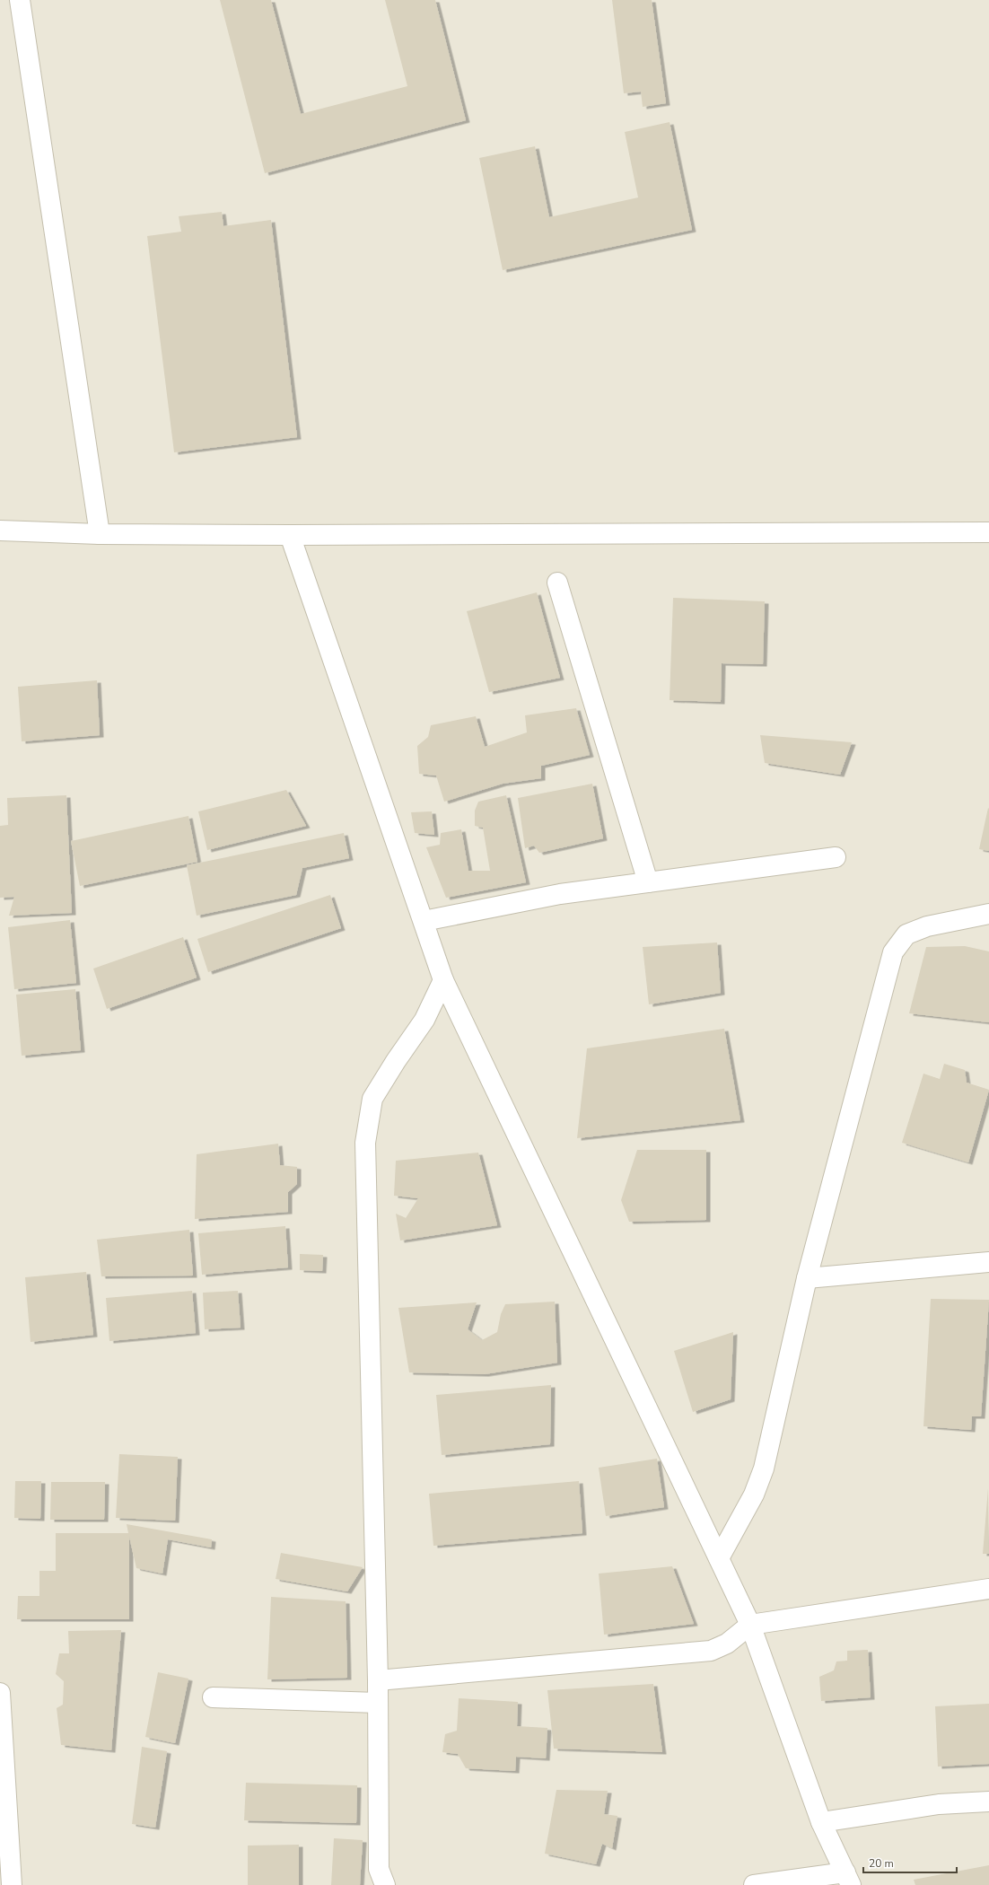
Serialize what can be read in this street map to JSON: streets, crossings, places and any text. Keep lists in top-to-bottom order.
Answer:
{
  "scale_bar": "20 m"
}
